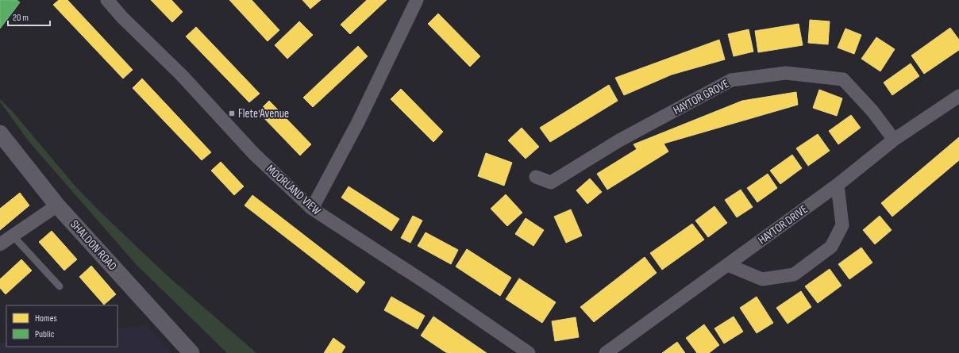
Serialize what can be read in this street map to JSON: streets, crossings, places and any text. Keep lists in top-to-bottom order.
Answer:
{
  "streets": {
    "street": [
      "HAYTOR GROVE",
      "MOORLAND VIEW",
      "HAYTOR DRIVE",
      "SHALDON ROAD"
    ]
  },
  "crossings": [
    ["HAYTOR GROVE", "HAYTOR DRIVE"]
  ],
  "places": {
    "transit": ["Flete Avenue"]
  },
  "legend": ["Homes", "Public"],
  "scale_bar": "20 m"
}
